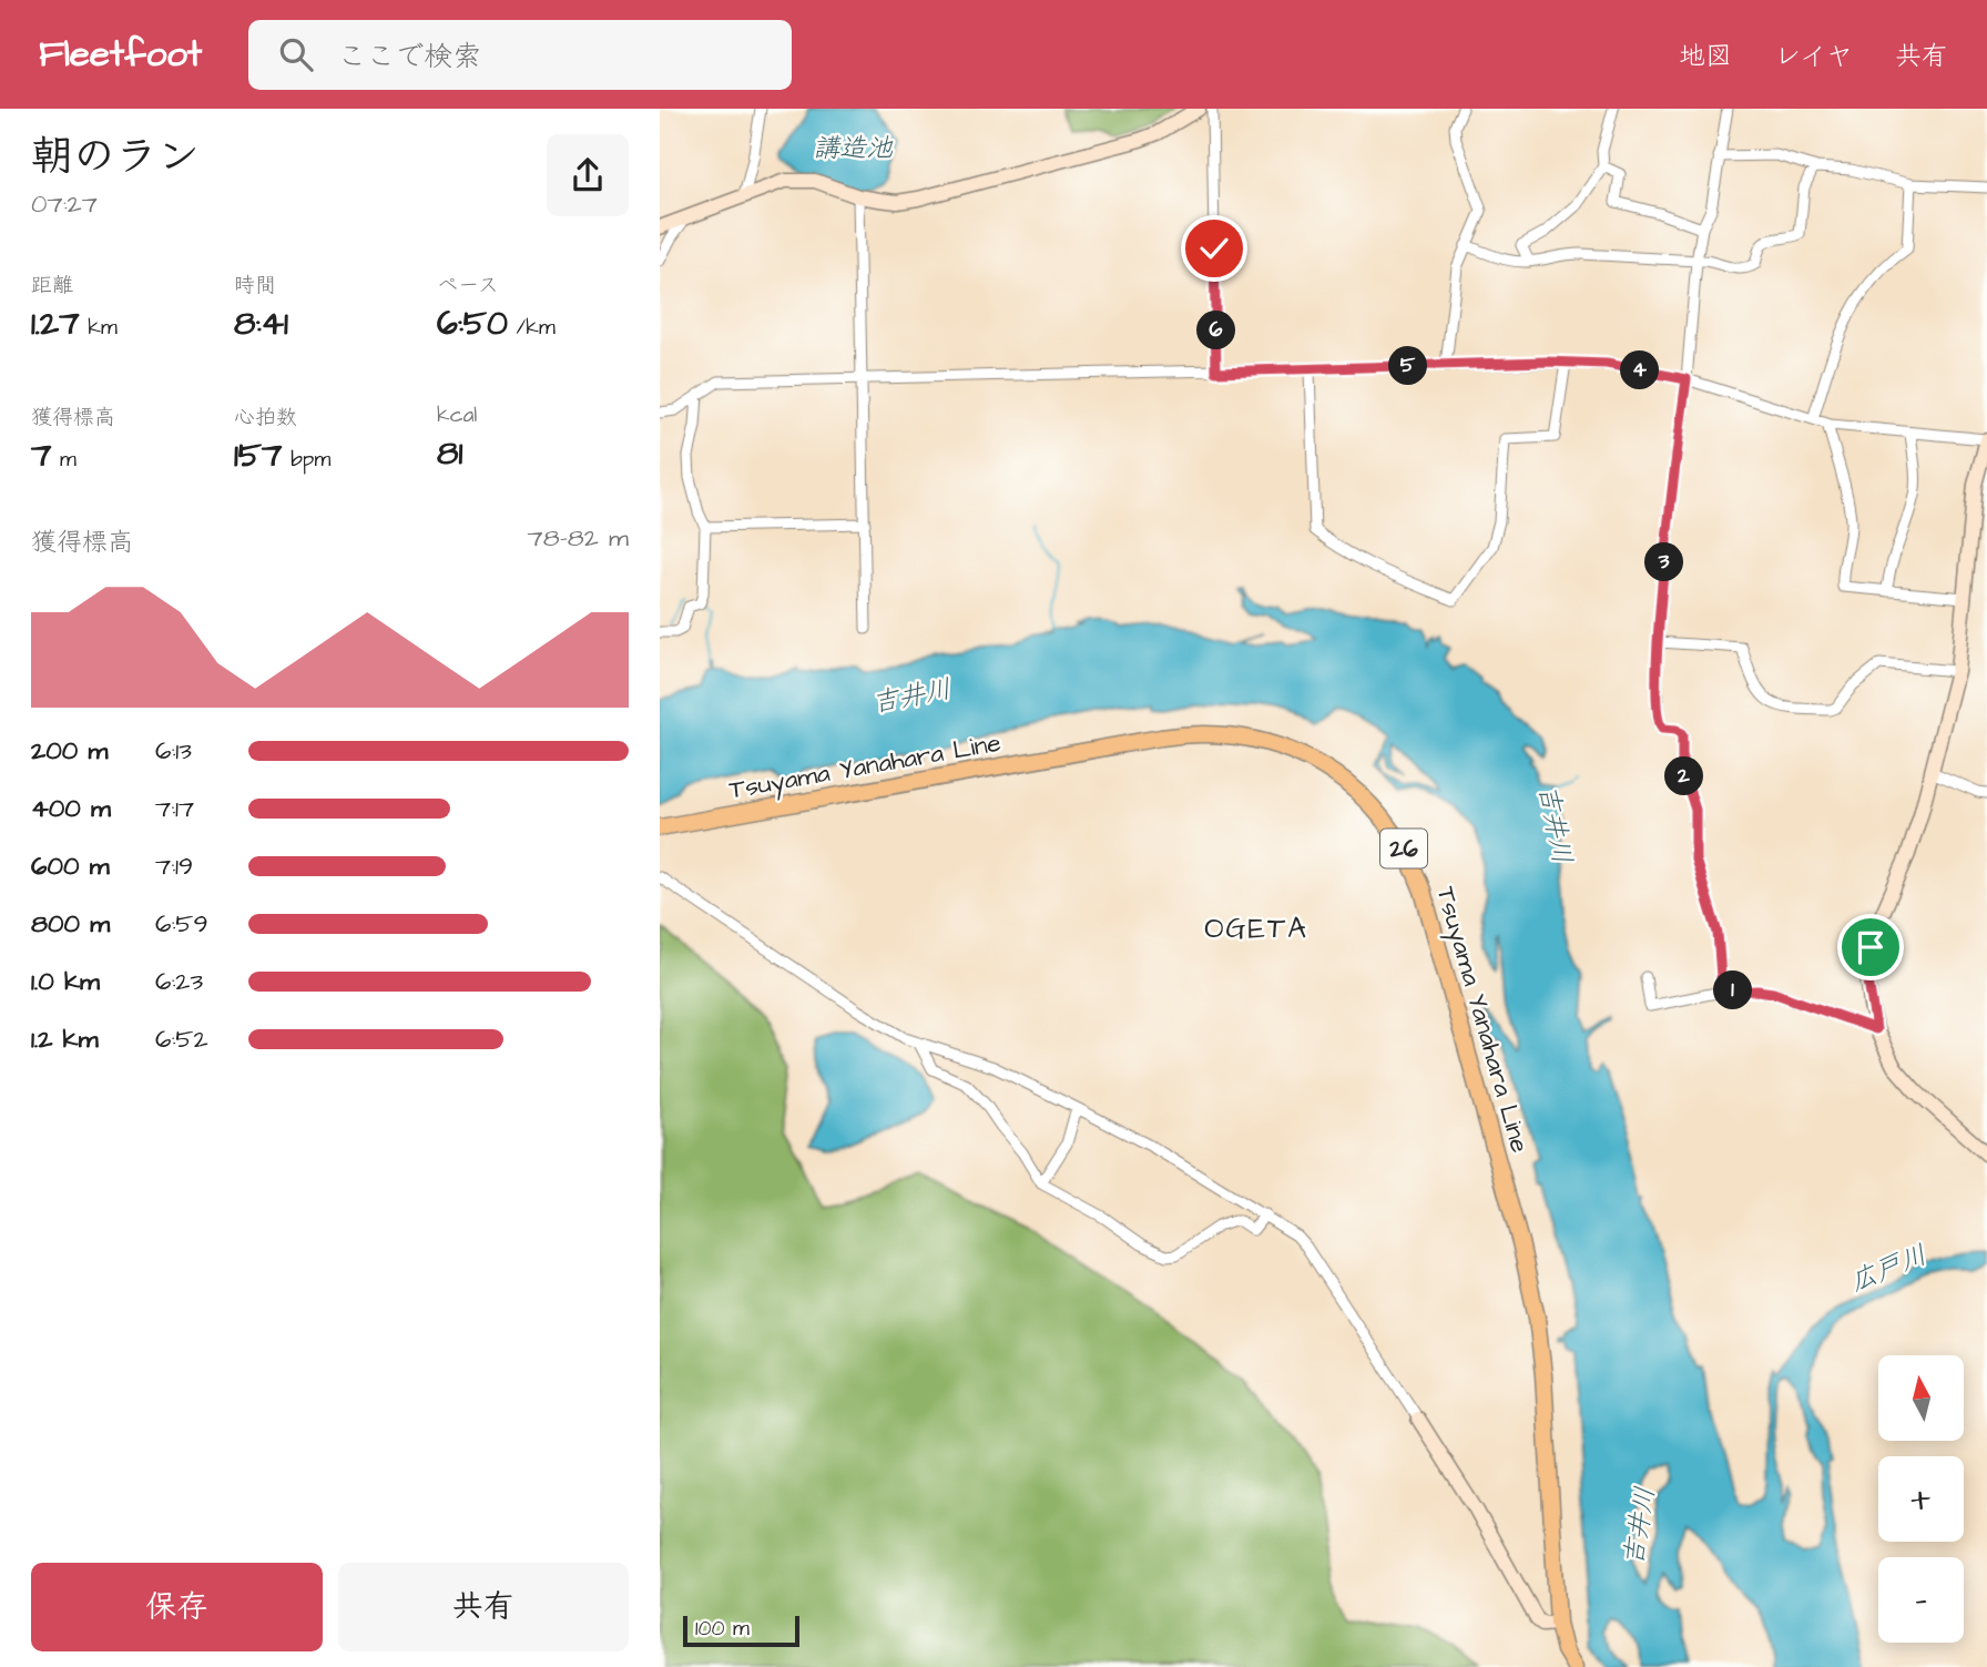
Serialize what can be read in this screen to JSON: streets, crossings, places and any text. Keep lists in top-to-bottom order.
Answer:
{
  "streets": {
    "main road": ["Tsuyama Yanahara Line", "26"]
  },
  "districts": ["OGETA"],
  "water": ["講造池", "吉井川", "広戸川"],
  "scale_bar": "100 m",
  "north": "top",
  "page": {
    "header": "Fleetfoot",
    "search": "ここで検索",
    "nav": ["地図", "レイヤ", "共有"],
    "heading": ["朝のラン", "07:27"],
    "stats": [
      ["距離", "1.27 km"],
      ["時間", "8:41"],
      ["ペース", "6:50 /km"],
      ["獲得標高", "7 m"],
      ["心拍数", "157 bpm"],
      ["kcal", "81"]
    ],
    "pins": [
      "6",
      "5",
      "4",
      "3",
      "2",
      "1"
    ],
    "chart": ["獲得標高", "78–82 m"],
    "list": [
      {
        "name": "200 m",
        "note": "6:13"
      },
      {
        "name": "400 m",
        "note": "7:17"
      },
      {
        "name": "600 m",
        "note": "7:19"
      },
      {
        "name": "800 m",
        "note": "6:59"
      },
      {
        "name": "1.0 km",
        "note": "6:23"
      },
      {
        "name": "1.2 km",
        "note": "6:52"
      }
    ],
    "map_buttons": ["+", "−"],
    "buttons": ["保存", "共有"],
    "scale": "100 m"
  }
}
